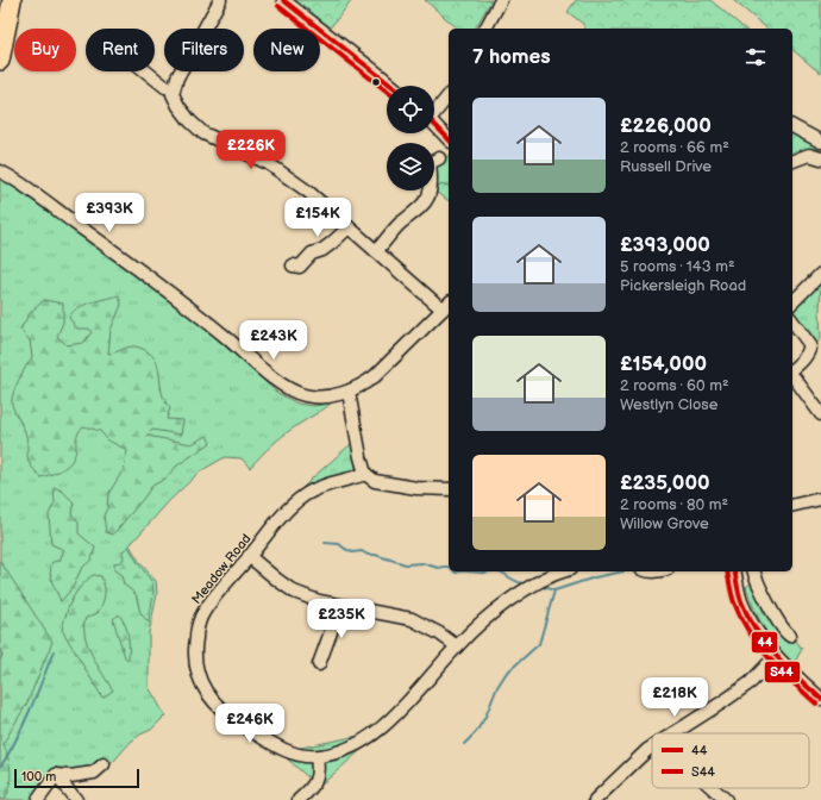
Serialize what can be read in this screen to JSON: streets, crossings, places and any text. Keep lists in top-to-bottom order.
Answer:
{
  "streets": {
    "street": ["Meadow Road"]
  },
  "lines": ["transit line 44", "transit line S44"],
  "legend": ["44", "S44"],
  "scale_bar": "100 m",
  "page": {
    "chip": [
      "Buy",
      "Rent",
      "Filters",
      "New"
    ],
    "heading": "7 homes",
    "list": [
      {
        "name": "£226,000",
        "note": "2 rooms · 66 m² · Russell Drive"
      },
      {
        "name": "£393,000",
        "note": "5 rooms · 143 m² · Pickersleigh Road"
      },
      {
        "name": "£154,000",
        "note": "2 rooms · 60 m² · Westlyn Close"
      },
      {
        "name": "£235,000",
        "note": "2 rooms · 80 m² · Willow Grove"
      }
    ],
    "price": [
      "£226K",
      "£393K",
      "£154K",
      "£243K",
      "£235K",
      "£218K",
      "£246K"
    ],
    "scale": "100 m"
  }
}
